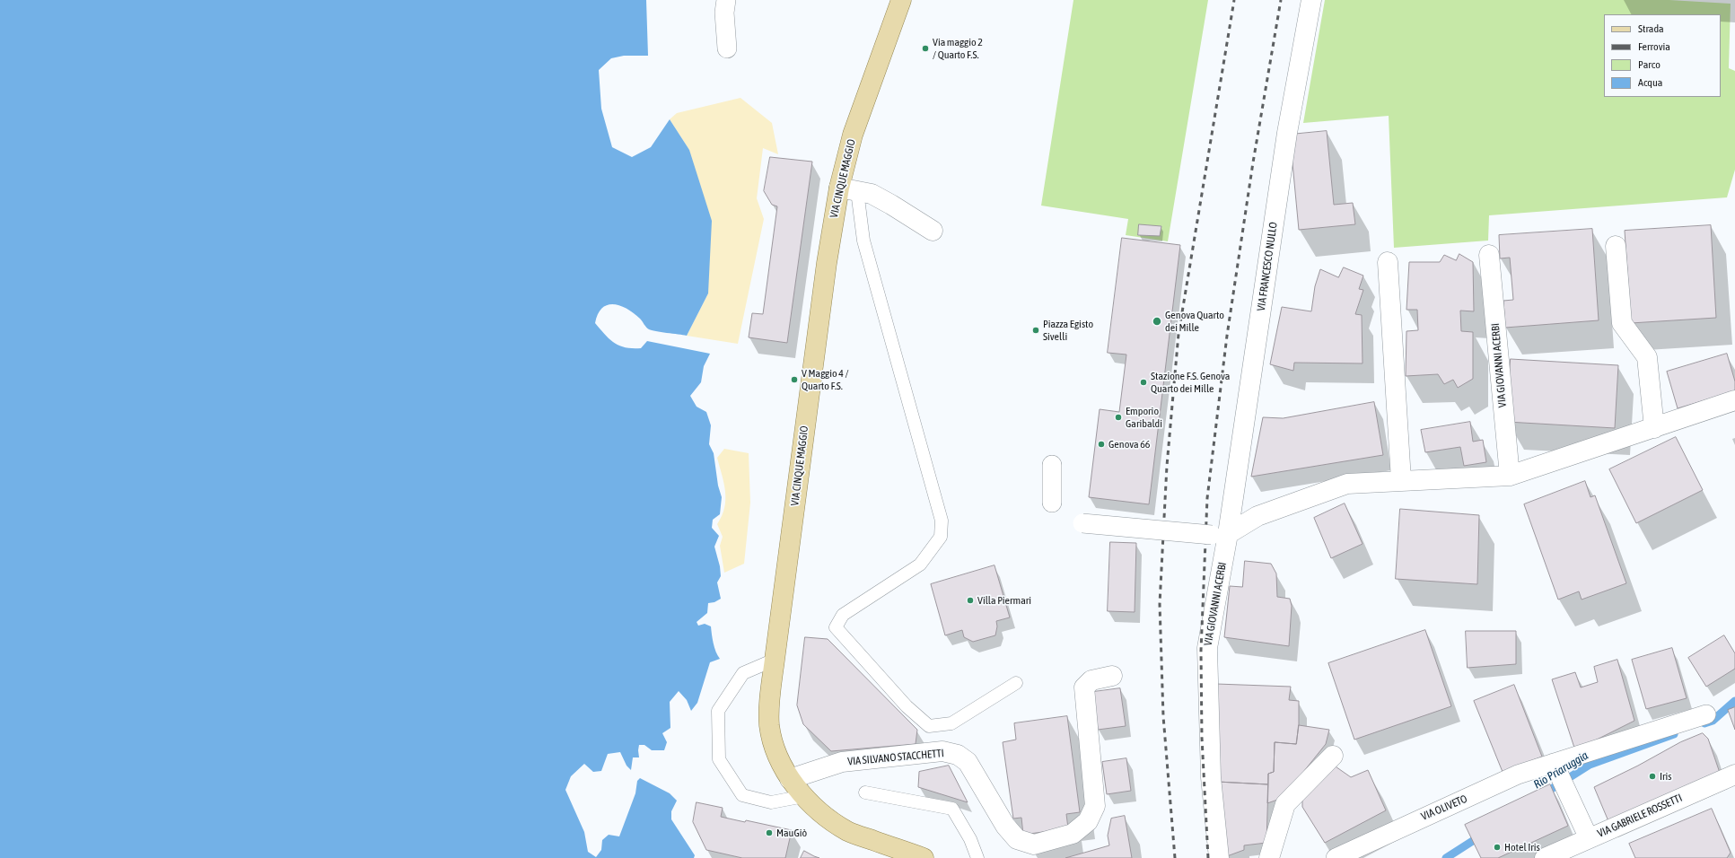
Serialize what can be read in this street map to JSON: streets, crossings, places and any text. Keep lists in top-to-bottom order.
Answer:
{
  "streets": {
    "main road": ["VIA CINQUE MAGGIO"],
    "street": [
      "VIA FRANCESCO NULLO",
      "VIA GIOVANNI ACERBI",
      "VIA SILVANO STACCHETTI",
      "VIA OLIVETO",
      "VIA GABRIELE ROSSETTI"
    ]
  },
  "crossings": [
    ["VIA CINQUE MAGGIO", "VIA SILVANO STACCHETTI"],
    ["VIA FRANCESCO NULLO", "VIA GIOVANNI ACERBI"]
  ],
  "water": ["Rio Priaruggia"],
  "places": [
    "Via maggio 2 / Quarto F.S.",
    "Genova Quarto dei Mille",
    "Piazza Egisto Sivelli",
    "V Maggio 4 / Quarto F.S.",
    "Stazione F.S. Genova Quarto dei Mille",
    "Emporio Garibaldi",
    "Genova 66",
    "Villa Piermari",
    "Iris",
    "MauGiò",
    "Hotel Iris"
  ],
  "legend": [
    "Strada",
    "Ferrovia",
    "Parco",
    "Acqua"
  ]
}
